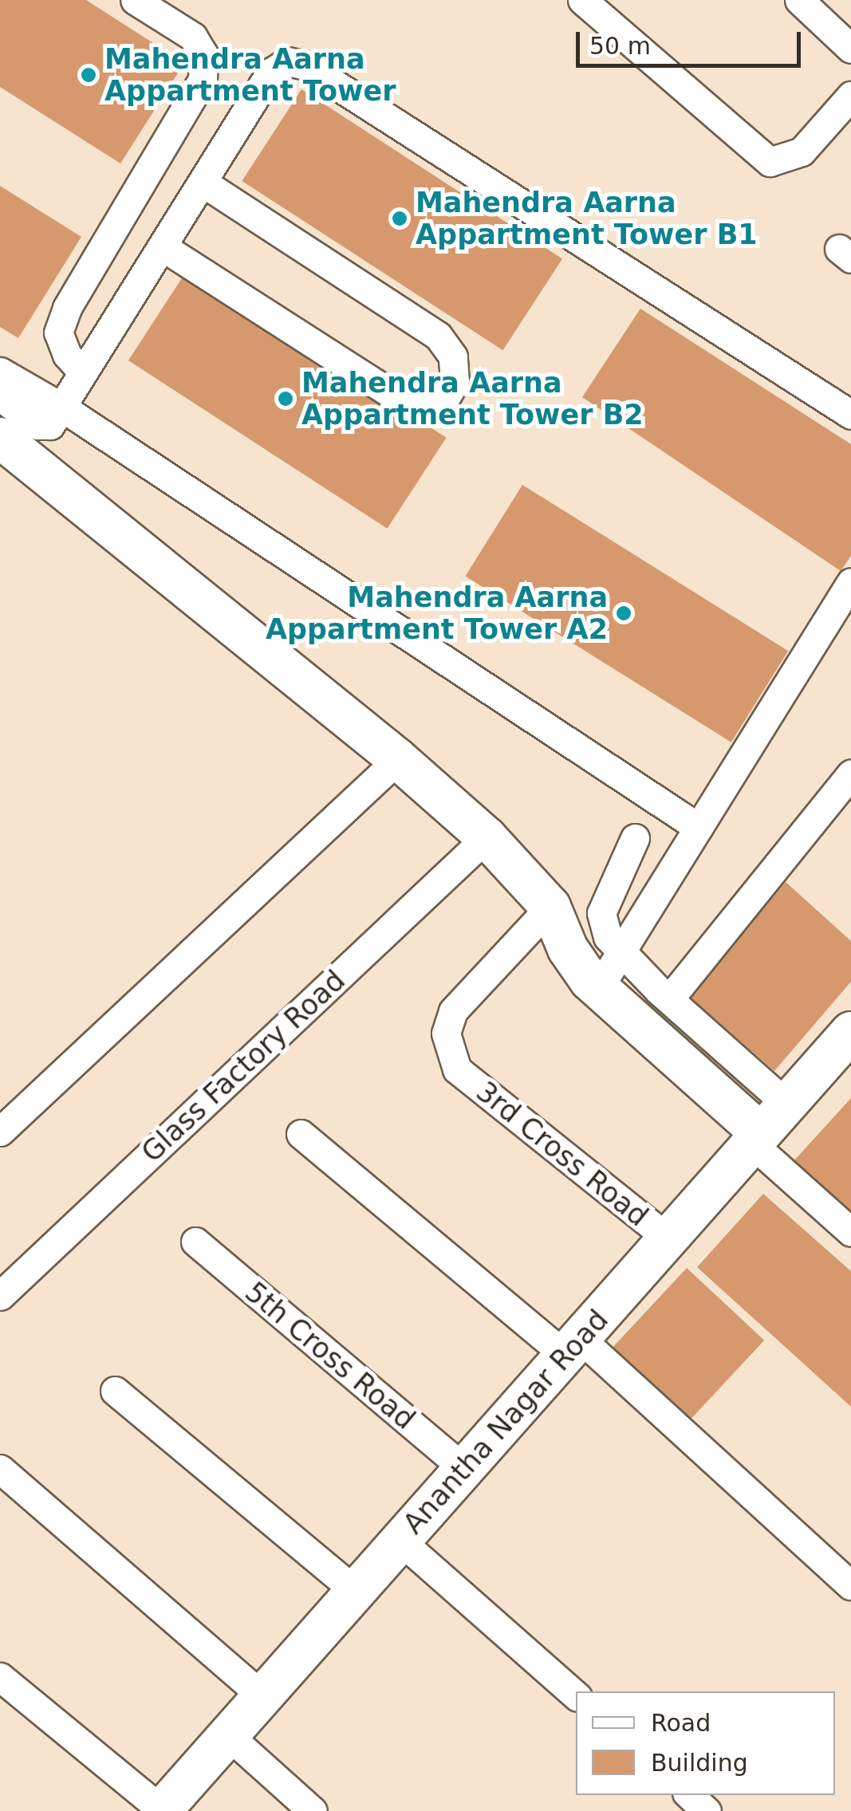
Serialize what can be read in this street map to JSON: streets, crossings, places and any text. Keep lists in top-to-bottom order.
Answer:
{
  "streets": {
    "street": [
      "Glass Factory Road",
      "3rd Cross Road",
      "5th Cross Road",
      "Anantha Nagar Road"
    ]
  },
  "crossings": [
    ["3rd Cross Road", "Anantha Nagar Road"],
    ["5th Cross Road", "Anantha Nagar Road"]
  ],
  "places": [
    "Mahendra Aarna Appartment Tower",
    "Mahendra Aarna Appartment Tower B1",
    "Mahendra Aarna Appartment Tower B2",
    "Mahendra Aarna Appartment Tower A2"
  ],
  "legend": ["Road", "Building"],
  "scale_bar": "50 m"
}
